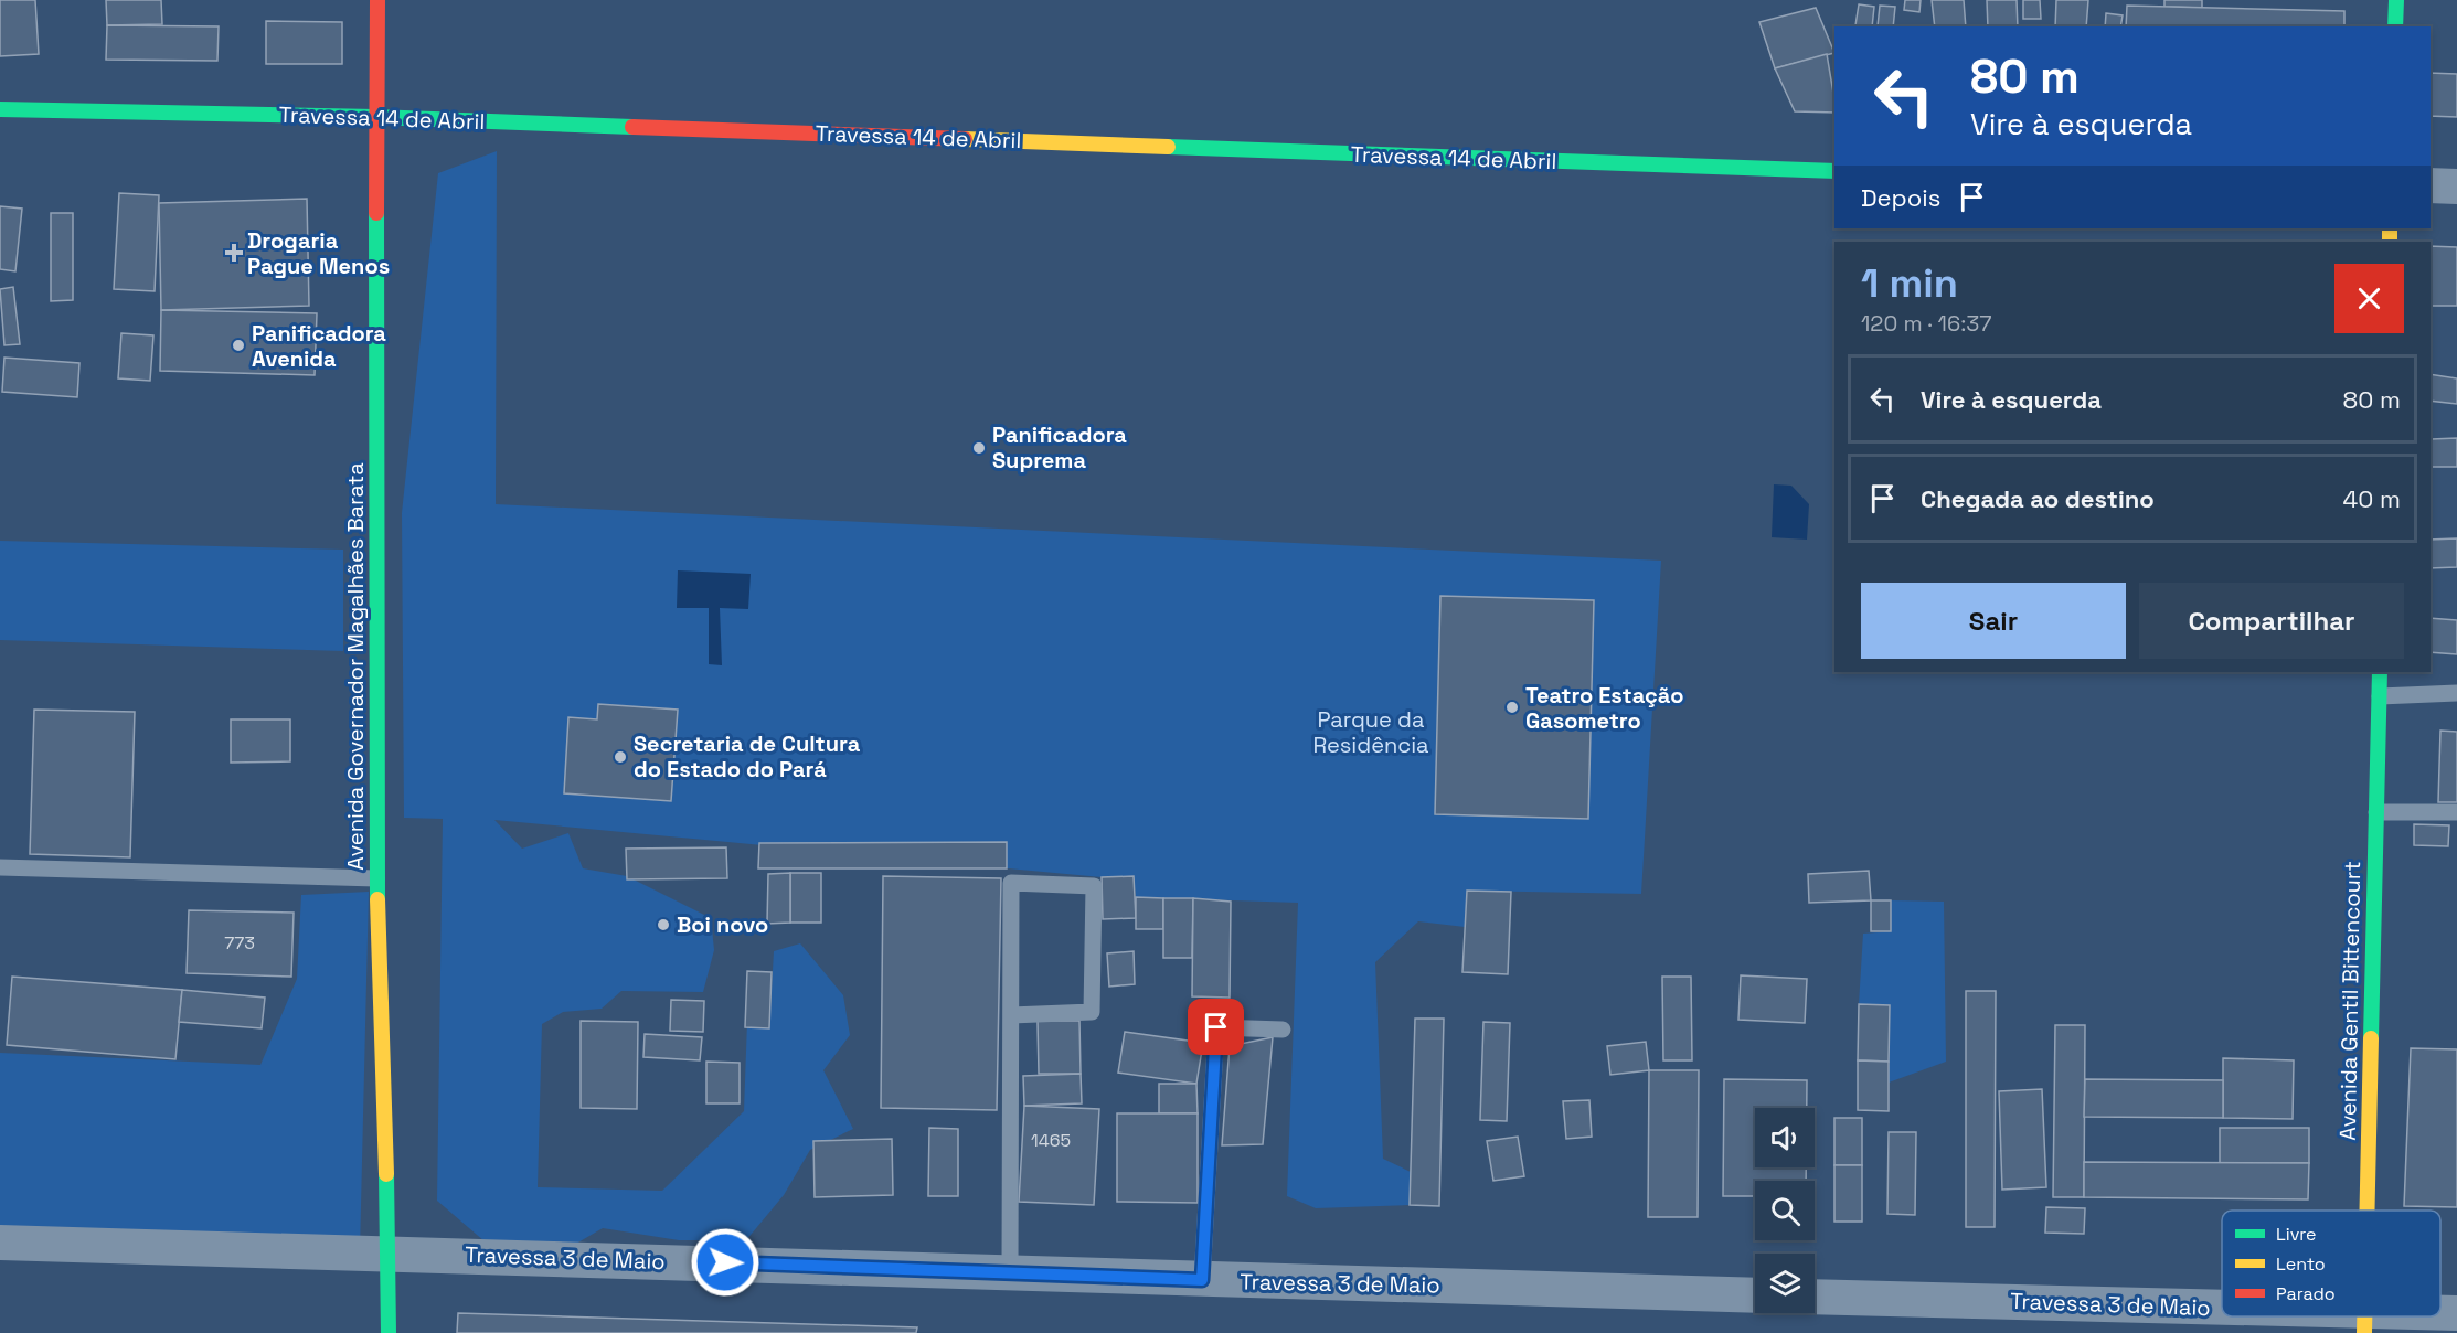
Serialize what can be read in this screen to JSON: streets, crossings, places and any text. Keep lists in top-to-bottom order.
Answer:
{
  "streets": {
    "main road": ["Travessa 14 de Abril", "Avenida Governador Magalhães Barata", "Avenida Gentil Bittencourt"],
    "street": ["Travessa 3 de Maio"]
  },
  "crossings": [
    ["Travessa 14 de Abril", "Avenida Governador Magalhães Barata"],
    ["Avenida Governador Magalhães Barata", "Travessa 3 de Maio"]
  ],
  "parks": ["Parque da Residência"],
  "places": {
    "health": ["Drogaria Pague Menos"],
    "other": [
      "Panificadora Avenida",
      "Panificadora Suprema",
      "Teatro Estação Gasometro",
      "Secretaria de Cultura do Estado do Pará",
      "Boi novo"
    ]
  },
  "house_numbers": ["773", "1465"],
  "legend": ["Livre", "Lento", "Parado"],
  "page": {
    "turn": ["80 m", "Vire à esquerda"],
    "then": "Depois",
    "heading": ["1 min", "120 m · 16:37"],
    "list": [
      {
        "name": "Vire à esquerda",
        "value": "80 m"
      },
      {
        "name": "Chegada ao destino",
        "value": "40 m"
      }
    ],
    "buttons": ["Sair", "Compartilhar"]
  }
}
